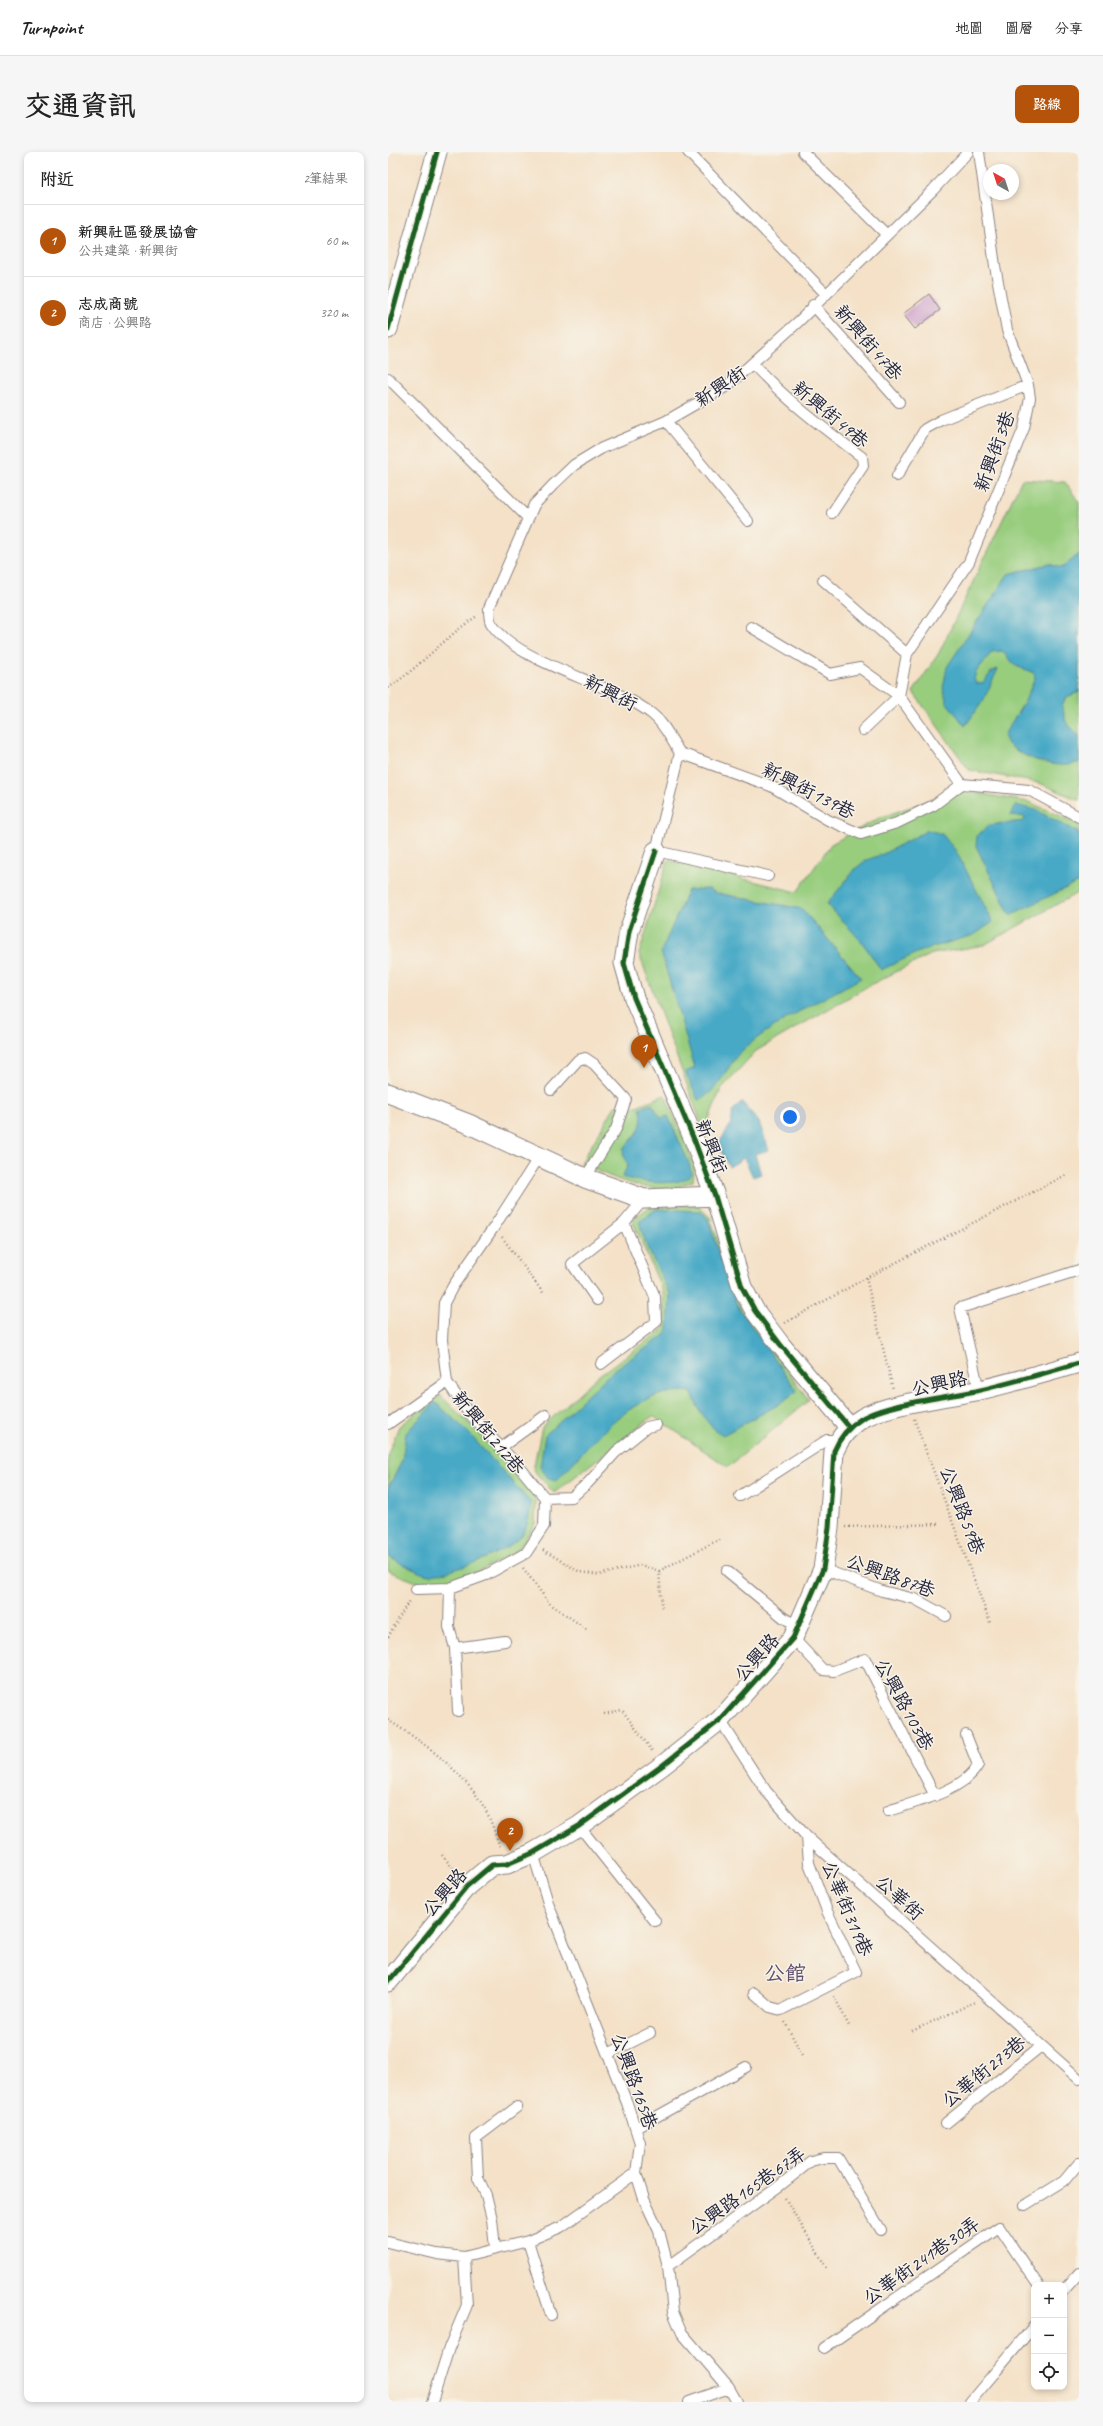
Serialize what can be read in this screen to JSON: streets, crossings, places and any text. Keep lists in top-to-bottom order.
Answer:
{
  "streets": {
    "street": ["新興街", "公興路"],
    "lane": [
      "新興街47巷",
      "新興街49巷",
      "新興街3巷",
      "新興街139巷",
      "新興街212巷",
      "公興路87巷",
      "公興路103巷",
      "公華街",
      "公華街319巷",
      "公華街273巷",
      "公興路165巷",
      "公興路165巷67弄",
      "公華街241巷30弄"
    ],
    "path": ["公興路59巷"]
  },
  "crossings": [
    ["新興街47巷", "新興街"],
    ["新興街", "新興街49巷"],
    ["新興街", "新興街139巷"],
    ["新興街", "公興路"],
    ["公興路", "公興路59巷"],
    ["公興路", "公興路87巷"],
    ["公興路", "公興路103巷"],
    ["公興路", "公華街"],
    ["公興路", "公興路165巷"],
    ["公華街", "公華街319巷"],
    ["公華街", "公華街273巷"],
    ["公興路165巷", "公興路165巷67弄"]
  ],
  "districts": ["公館"],
  "north": "top left",
  "page": {
    "header": "Turnpoint",
    "nav": ["地圖", "圖層", "分享"],
    "buttons": "路線",
    "title": "交通資訊",
    "heading": ["附近", "2筆結果"],
    "list": [
      {
        "mark": "1",
        "name": "新興社區發展協會",
        "note": "公共建築 · 新興街",
        "value": "60 m"
      },
      {
        "mark": "2",
        "name": "志成商號",
        "note": "商店 · 公興路",
        "value": "320 m"
      }
    ],
    "pins": ["1", "2"],
    "map_buttons": ["+", "−"]
  }
}
